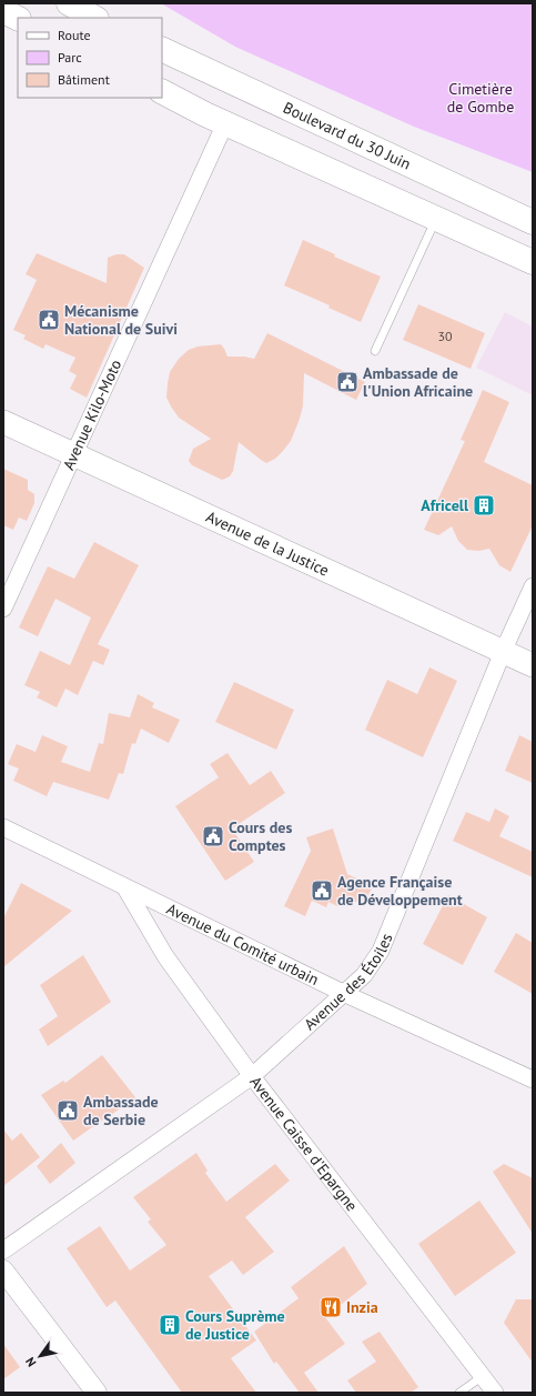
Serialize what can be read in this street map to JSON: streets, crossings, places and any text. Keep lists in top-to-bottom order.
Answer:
{
  "streets": {
    "main road": ["Boulevard du 30 Juin", "Avenue de la Justice"],
    "street": [
      "Avenue Kilo-Moto",
      "Avenue du Comité urbain",
      "Avenue des Étoiles",
      "Avenue Caisse d'Epargne"
    ]
  },
  "crossings": [
    ["Avenue Kilo-Moto", "Avenue de la Justice"],
    ["Avenue de la Justice", "Avenue des Étoiles"],
    ["Avenue du Comité urbain", "Avenue des Étoiles"],
    ["Avenue du Comité urbain", "Avenue Caisse d'Epargne"],
    ["Avenue des Étoiles", "Avenue Caisse d'Epargne"]
  ],
  "parks": ["Cimetière de Gombe"],
  "places": {
    "public building": [
      "Mécanisme National de Suivi",
      "Ambassade de l'Union Africaine",
      "Cours des Comptes",
      "Agence Française de Développement",
      "Ambassade de Serbie"
    ],
    "building": ["Africell", "Cours Suprème de Justice"],
    "restaurant": ["Inzia"]
  },
  "house_numbers": ["30"],
  "legend": ["Route", "Parc", "Bâtiment"],
  "north": "bottom left"
}
